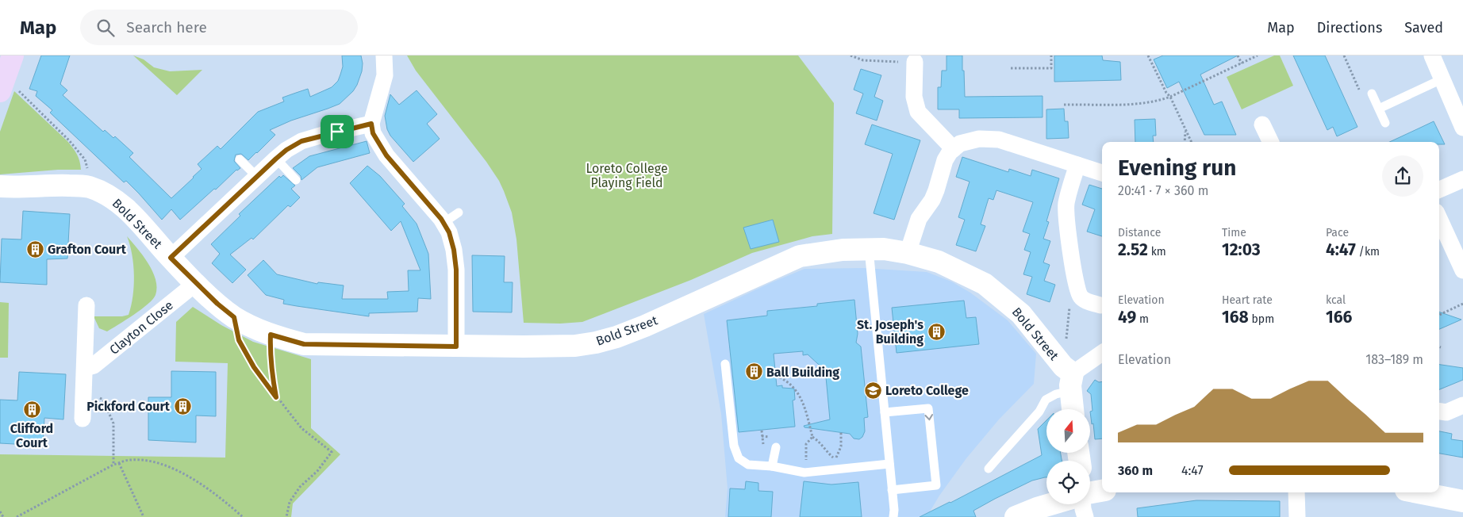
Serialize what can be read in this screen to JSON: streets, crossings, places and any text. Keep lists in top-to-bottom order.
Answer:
{
  "streets": {
    "street": ["Bold Street", "Clayton Close"]
  },
  "crossings": [
    ["Bold Street", "Clayton Close"]
  ],
  "parks": ["Loreto College Playing Field"],
  "places": {
    "building": [
      "Grafton Court",
      "St. Joseph's Building",
      "Ball Building",
      "Pickford Court",
      "Clifford Court"
    ],
    "school or university": ["Loreto College"]
  },
  "north": "top",
  "page": {
    "header": "Map",
    "search": "Search here",
    "nav": ["Map", "Directions", "Saved"],
    "heading": ["Evening run", "20:41 · 7 × 360 m"],
    "stats": [
      ["Distance", "2.52 km"],
      ["Time", "12:03"],
      ["Pace", "4:47 /km"],
      ["Elevation", "49 m"],
      ["Heart rate", "168 bpm"],
      ["kcal", "166"]
    ],
    "chart": ["Elevation", "183–189 m"],
    "list": [
      {
        "name": "360 m",
        "note": "4:47"
      }
    ]
  }
}
